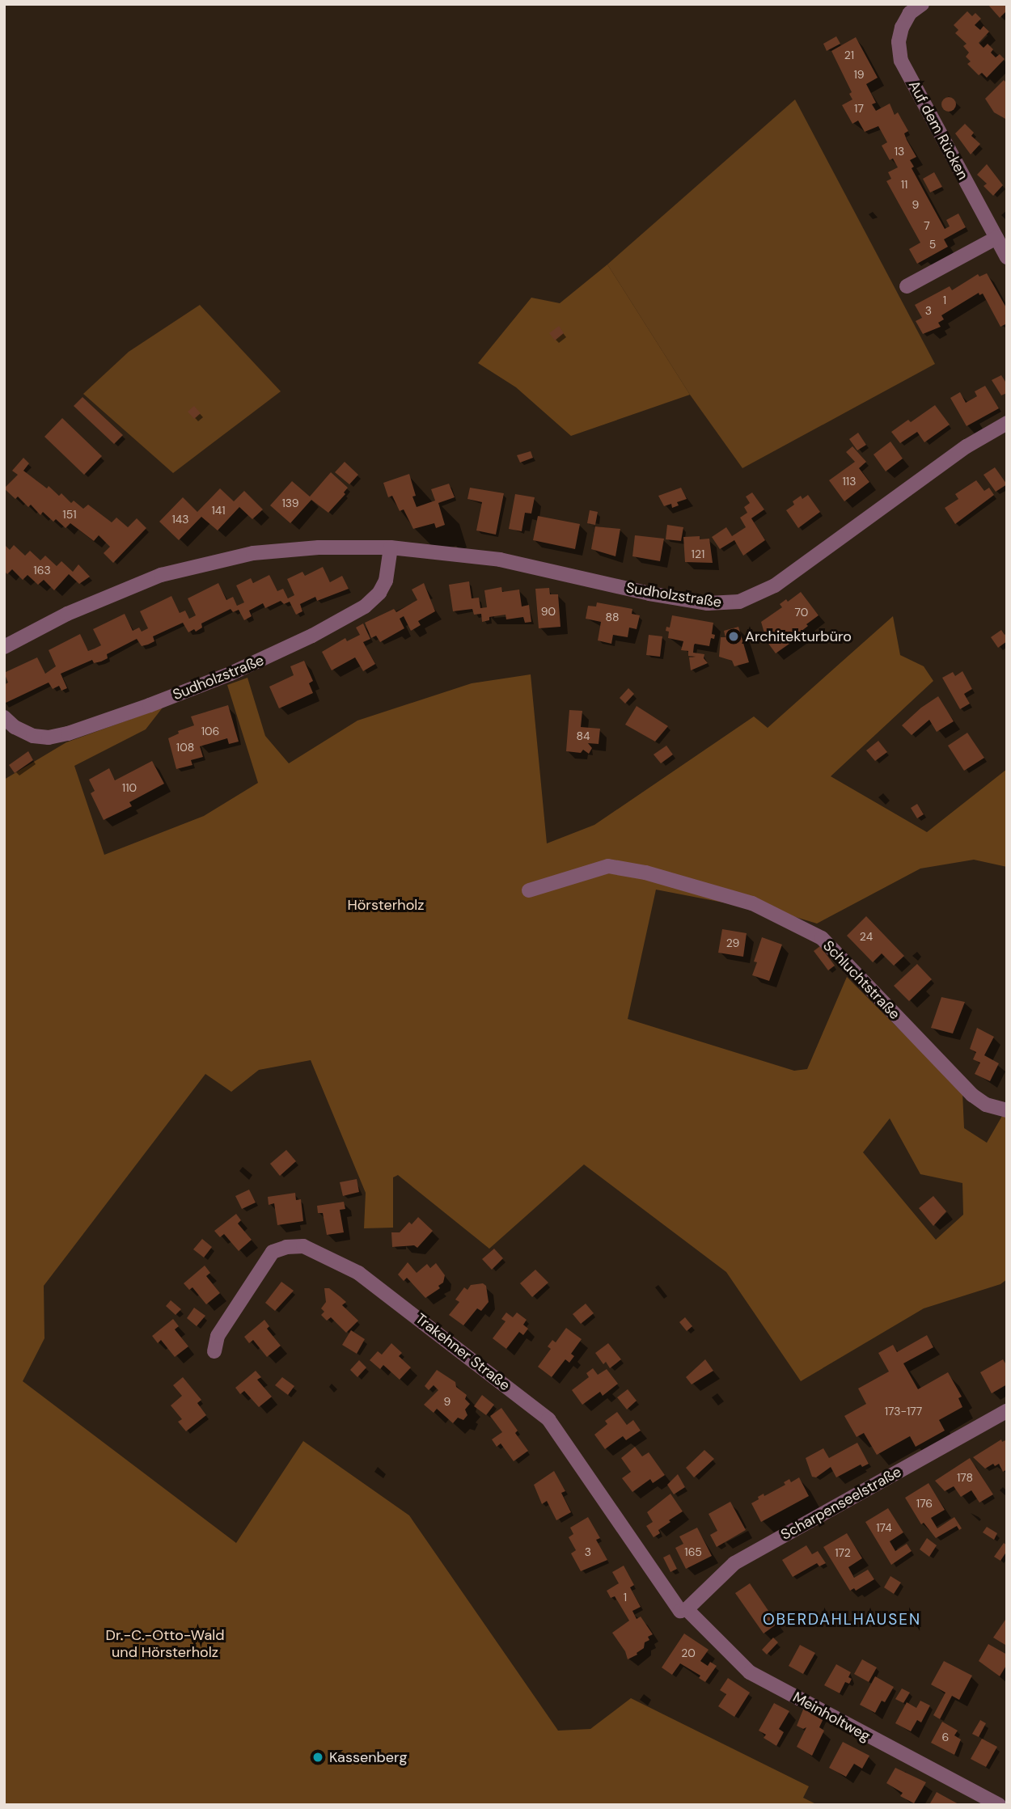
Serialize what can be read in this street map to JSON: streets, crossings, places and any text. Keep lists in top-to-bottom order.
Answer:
{
  "streets": {
    "street": [
      "Auf dem Rücken",
      "Sudholzstraße",
      "Schluchtstraße",
      "Trakehner Straße",
      "Scharpenseelstraße",
      "Meinholtweg"
    ]
  },
  "crossings": [
    ["Trakehner Straße", "Scharpenseelstraße"],
    ["Trakehner Straße", "Meinholtweg"],
    ["Scharpenseelstraße", "Meinholtweg"]
  ],
  "districts": ["OBERDAHLHAUSEN"],
  "parks": ["Hörsterholz", "Dr.-C.-Otto-Wald und Hörsterholz"],
  "places": ["Architekturbüro", "Kassenberg"],
  "house_numbers": [
    "21",
    "19",
    "17",
    "13",
    "11",
    "9",
    "7",
    "5",
    "1",
    "3",
    "113",
    "139",
    "141",
    "151",
    "143",
    "121",
    "163",
    "90",
    "70",
    "88",
    "106",
    "84",
    "108",
    "110",
    "24",
    "29",
    "9",
    "173-177",
    "178",
    "176",
    "174",
    "3",
    "165",
    "172",
    "1",
    "20",
    "6"
  ]
}
